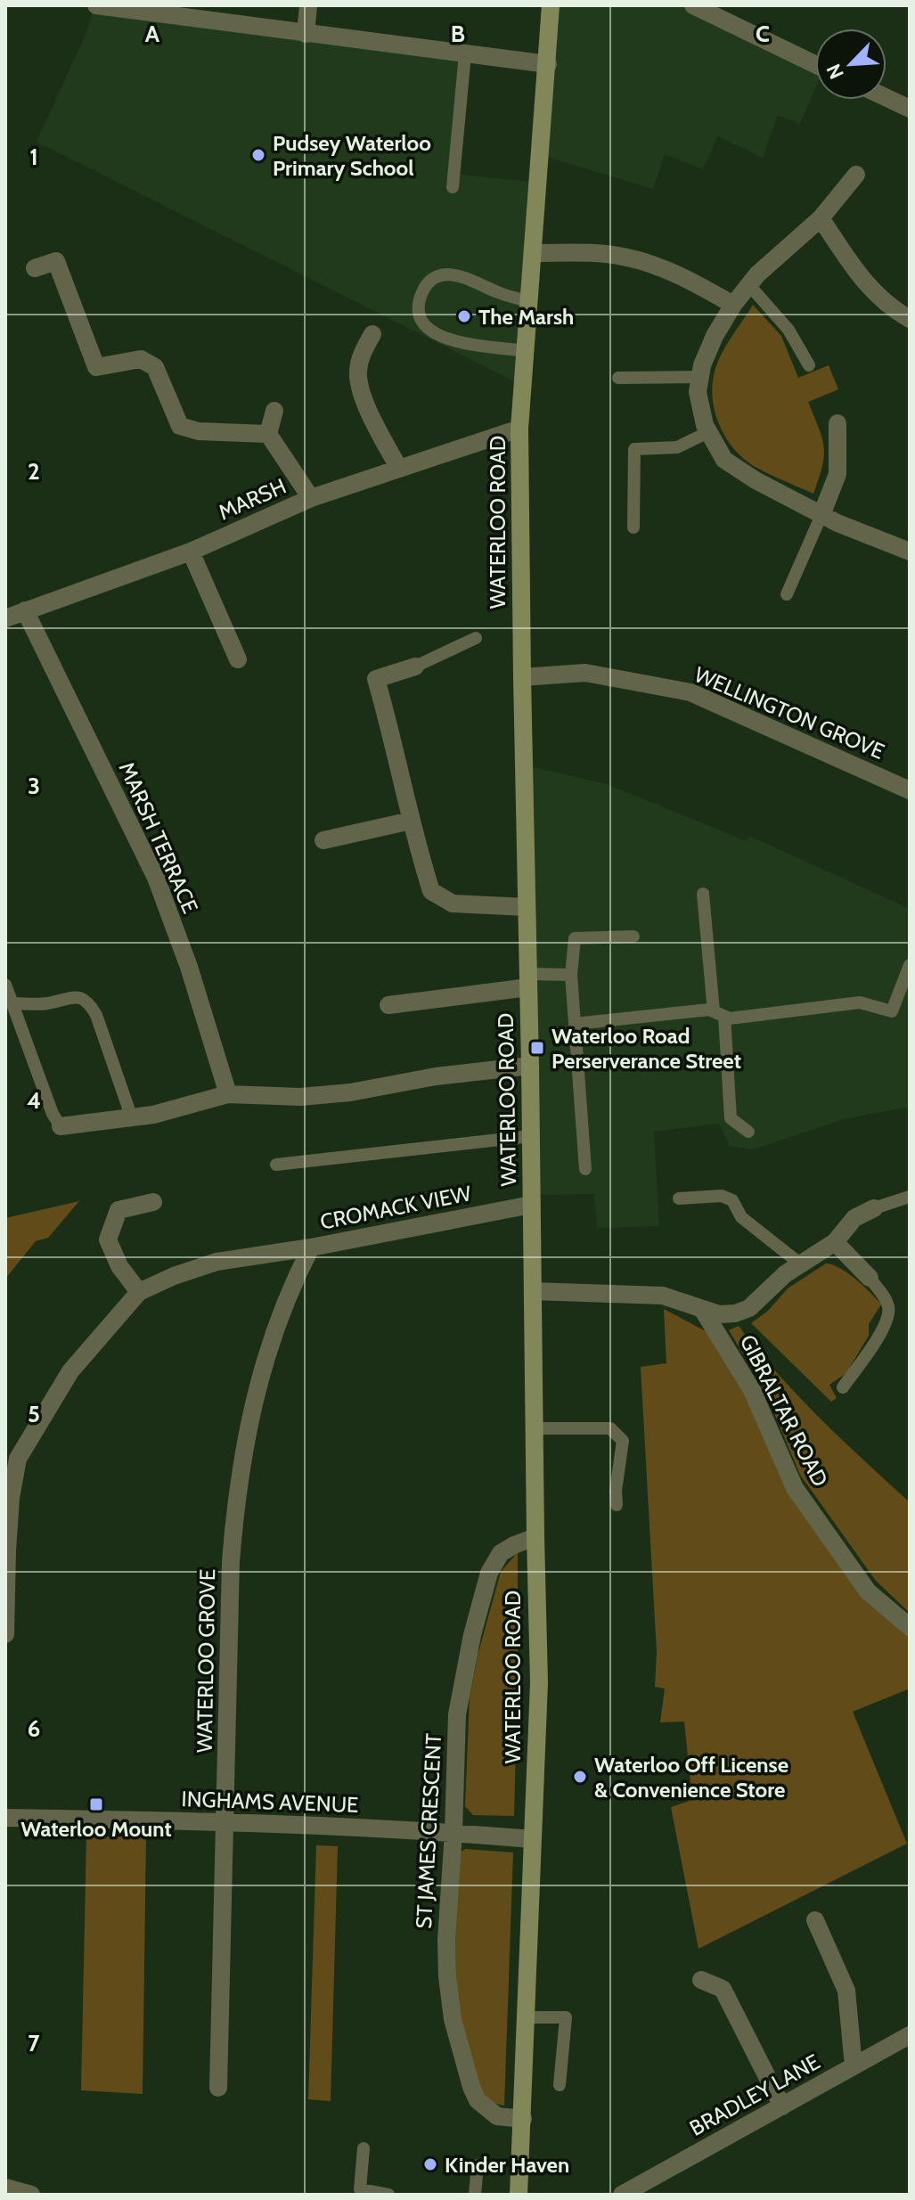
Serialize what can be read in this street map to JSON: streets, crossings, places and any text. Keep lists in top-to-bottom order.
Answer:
{
  "streets": {
    "main road": ["WATERLOO ROAD"],
    "street": [
      "MARSH",
      "WELLINGTON GROVE",
      "MARSH TERRACE",
      "CROMACK VIEW",
      "GIBRALTAR ROAD",
      "WATERLOO GROVE",
      "INGHAMS AVENUE",
      "ST JAMES CRESCENT",
      "BRADLEY LANE"
    ]
  },
  "crossings": [
    ["MARSH", "WATERLOO ROAD"],
    ["MARSH", "MARSH TERRACE"],
    ["WATERLOO ROAD", "WELLINGTON GROVE"],
    ["WATERLOO ROAD", "CROMACK VIEW"],
    ["WATERLOO ROAD", "INGHAMS AVENUE"],
    ["WATERLOO ROAD", "ST JAMES CRESCENT"],
    ["CROMACK VIEW", "WATERLOO GROVE"],
    ["WATERLOO GROVE", "INGHAMS AVENUE"],
    ["INGHAMS AVENUE", "ST JAMES CRESCENT"]
  ],
  "places": {
    "other": [
      "Pudsey Waterloo Primary School",
      "The Marsh",
      "Waterloo Off License & Convenience Store",
      "Kinder Haven"
    ],
    "transit": ["Waterloo Road Perserverance Street", "Waterloo Mount"]
  },
  "north": "bottom left",
  "grid": {
    "columns": ["A", "B", "C"],
    "rows": [
      "1",
      "2",
      "3",
      "4",
      "5",
      "6",
      "7"
    ]
  }
}
